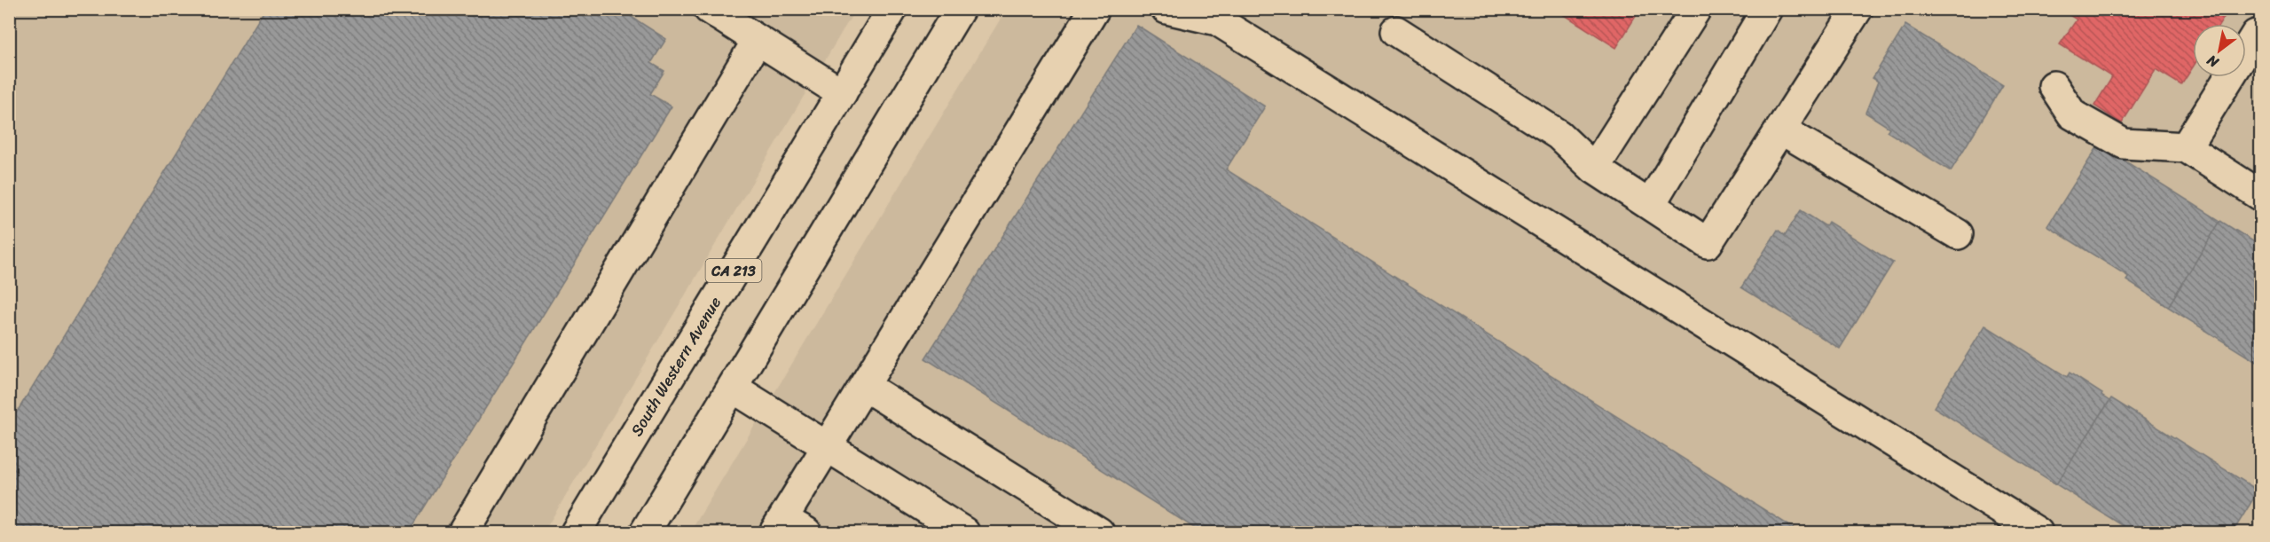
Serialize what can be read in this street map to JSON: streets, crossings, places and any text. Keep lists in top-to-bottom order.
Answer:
{
  "streets": {
    "main road": ["CA 213", "South Western Avenue"]
  },
  "north": "bottom left"
}
